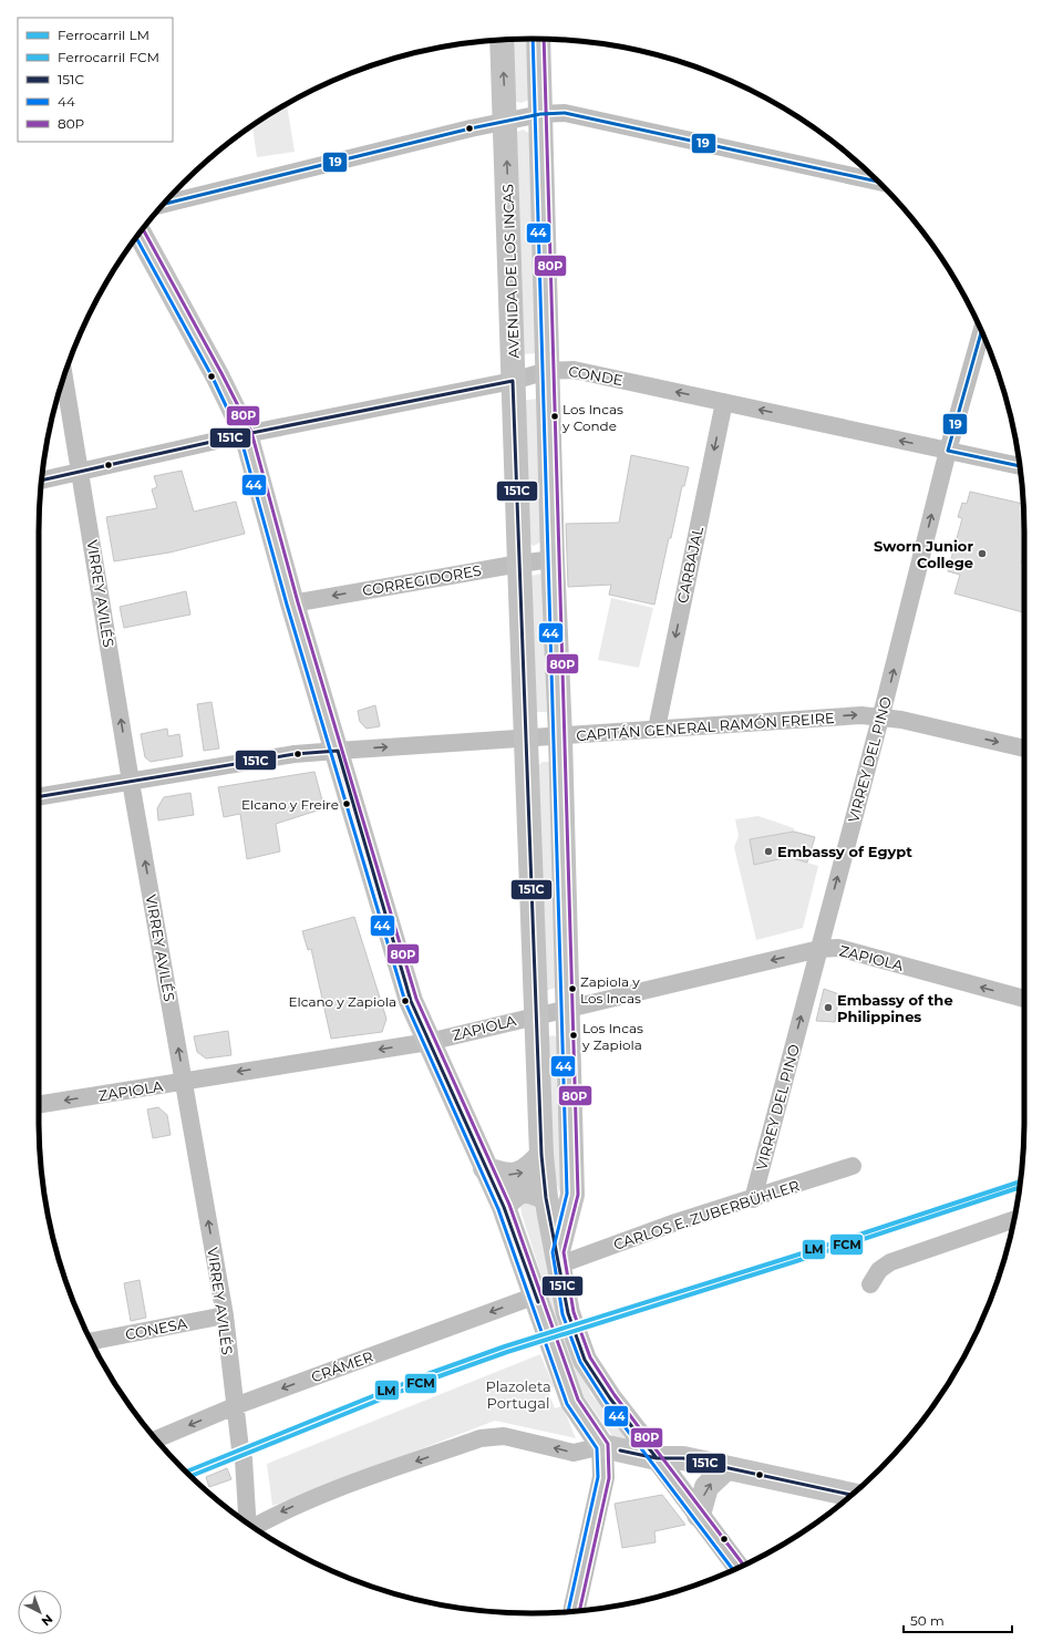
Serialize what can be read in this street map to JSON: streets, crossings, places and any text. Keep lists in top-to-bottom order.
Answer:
{
  "streets": {
    "main road": ["AVENIDA DE LOS INCAS"],
    "street": [
      "CONDE",
      "CARBAJAL",
      "CORREGIDORES",
      "VIRREY AVILÉS",
      "CAPITÁN GENERAL RAMÓN FREIRE",
      "VIRREY DEL PINO",
      "ZAPIOLA",
      "CARLOS E. ZUBERBÜHLER",
      "CONESA",
      "CRÁMER"
    ]
  },
  "crossings": [
    ["AVENIDA DE LOS INCAS", "CONDE"],
    ["AVENIDA DE LOS INCAS", "CORREGIDORES"],
    ["AVENIDA DE LOS INCAS", "CAPITÁN GENERAL RAMÓN FREIRE"],
    ["AVENIDA DE LOS INCAS", "ZAPIOLA"],
    ["AVENIDA DE LOS INCAS", "CARLOS E. ZUBERBÜHLER"],
    ["CONDE", "CARBAJAL"],
    ["CONDE", "VIRREY AVILÉS"],
    ["CONDE", "VIRREY DEL PINO"],
    ["CARBAJAL", "CAPITÁN GENERAL RAMÓN FREIRE"],
    ["VIRREY AVILÉS", "CAPITÁN GENERAL RAMÓN FREIRE"],
    ["VIRREY AVILÉS", "ZAPIOLA"],
    ["VIRREY AVILÉS", "CONESA"],
    ["VIRREY AVILÉS", "CRÁMER"],
    ["CAPITÁN GENERAL RAMÓN FREIRE", "VIRREY DEL PINO"],
    ["VIRREY DEL PINO", "ZAPIOLA"],
    ["VIRREY DEL PINO", "CARLOS E. ZUBERBÜHLER"]
  ],
  "one_way": [
    "CONDE",
    "CARBAJAL",
    "CORREGIDORES",
    "VIRREY AVILÉS",
    "CAPITÁN GENERAL RAMÓN FREIRE",
    "VIRREY DEL PINO",
    "ZAPIOLA"
  ],
  "parks": ["Plazoleta Portugal"],
  "places": [
    "Los Incas y Conde",
    "Sworn Junior College",
    "Elcano y Freire",
    "Embassy of Egypt",
    "Zapiola y Los Incas",
    "Elcano y Zapiola",
    "Embassy of the Philippines",
    "Los Incas y Zapiola"
  ],
  "lines": [
    "transit line 44",
    "transit line 80P",
    "transit line 19",
    "transit line 151C",
    "rail line LM",
    "rail line FCM"
  ],
  "legend": [
    "Ferrocarril LM",
    "Ferrocarril FCM",
    "151C",
    "44",
    "80P"
  ],
  "scale_bar": "50 m",
  "north": "bottom right"
}
